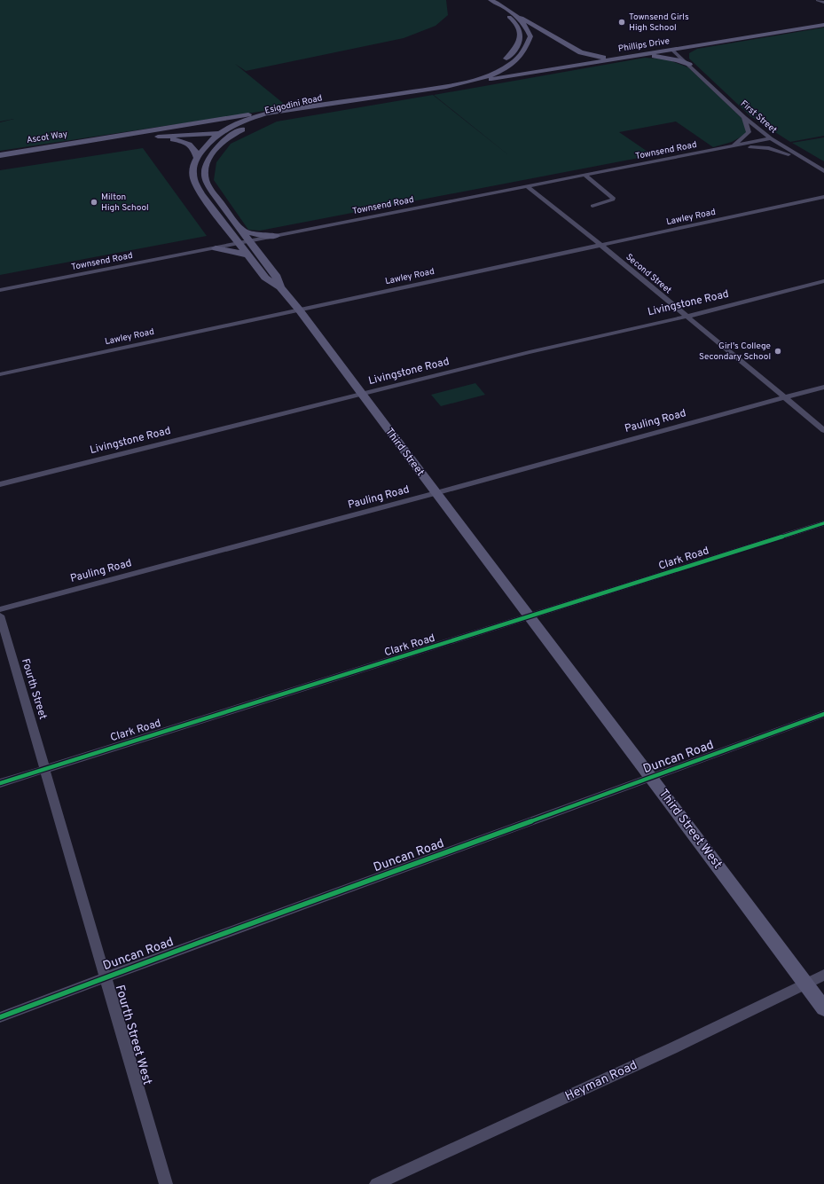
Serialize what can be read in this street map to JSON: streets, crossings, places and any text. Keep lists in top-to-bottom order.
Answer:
{
  "streets": {
    "main road": [
      "Phillips Drive",
      "Esigodini Road",
      "Ascot Way",
      "Third Street",
      "Third Street West"
    ],
    "street": [
      "First Street",
      "Townsend Road",
      "Lawley Road",
      "Second Street",
      "Livingstone Road",
      "Pauling Road",
      "Clark Road",
      "Fourth Street",
      "Duncan Road",
      "Fourth Street West",
      "Heyman Road"
    ]
  },
  "crossings": [
    ["Phillips Drive", "Esigodini Road"],
    ["Phillips Drive", "First Street"],
    ["Esigodini Road", "Townsend Road"],
    ["Esigodini Road", "Third Street"],
    ["First Street", "Townsend Road"],
    ["Townsend Road", "Second Street"],
    ["Townsend Road", "Third Street"],
    ["Lawley Road", "Second Street"],
    ["Lawley Road", "Third Street"],
    ["Second Street", "Livingstone Road"],
    ["Second Street", "Pauling Road"],
    ["Livingstone Road", "Third Street"],
    ["Pauling Road", "Third Street"],
    ["Third Street", "Clark Road"],
    ["Third Street", "Third Street West"],
    ["Clark Road", "Fourth Street"],
    ["Clark Road", "Third Street West"],
    ["Clark Road", "Fourth Street West"],
    ["Fourth Street", "Fourth Street West"],
    ["Duncan Road", "Third Street West"],
    ["Duncan Road", "Fourth Street West"],
    ["Third Street West", "Heyman Road"]
  ],
  "places": ["Townsend Girls High School", "Milton High School", "Girl's College Secondary School"]
}
